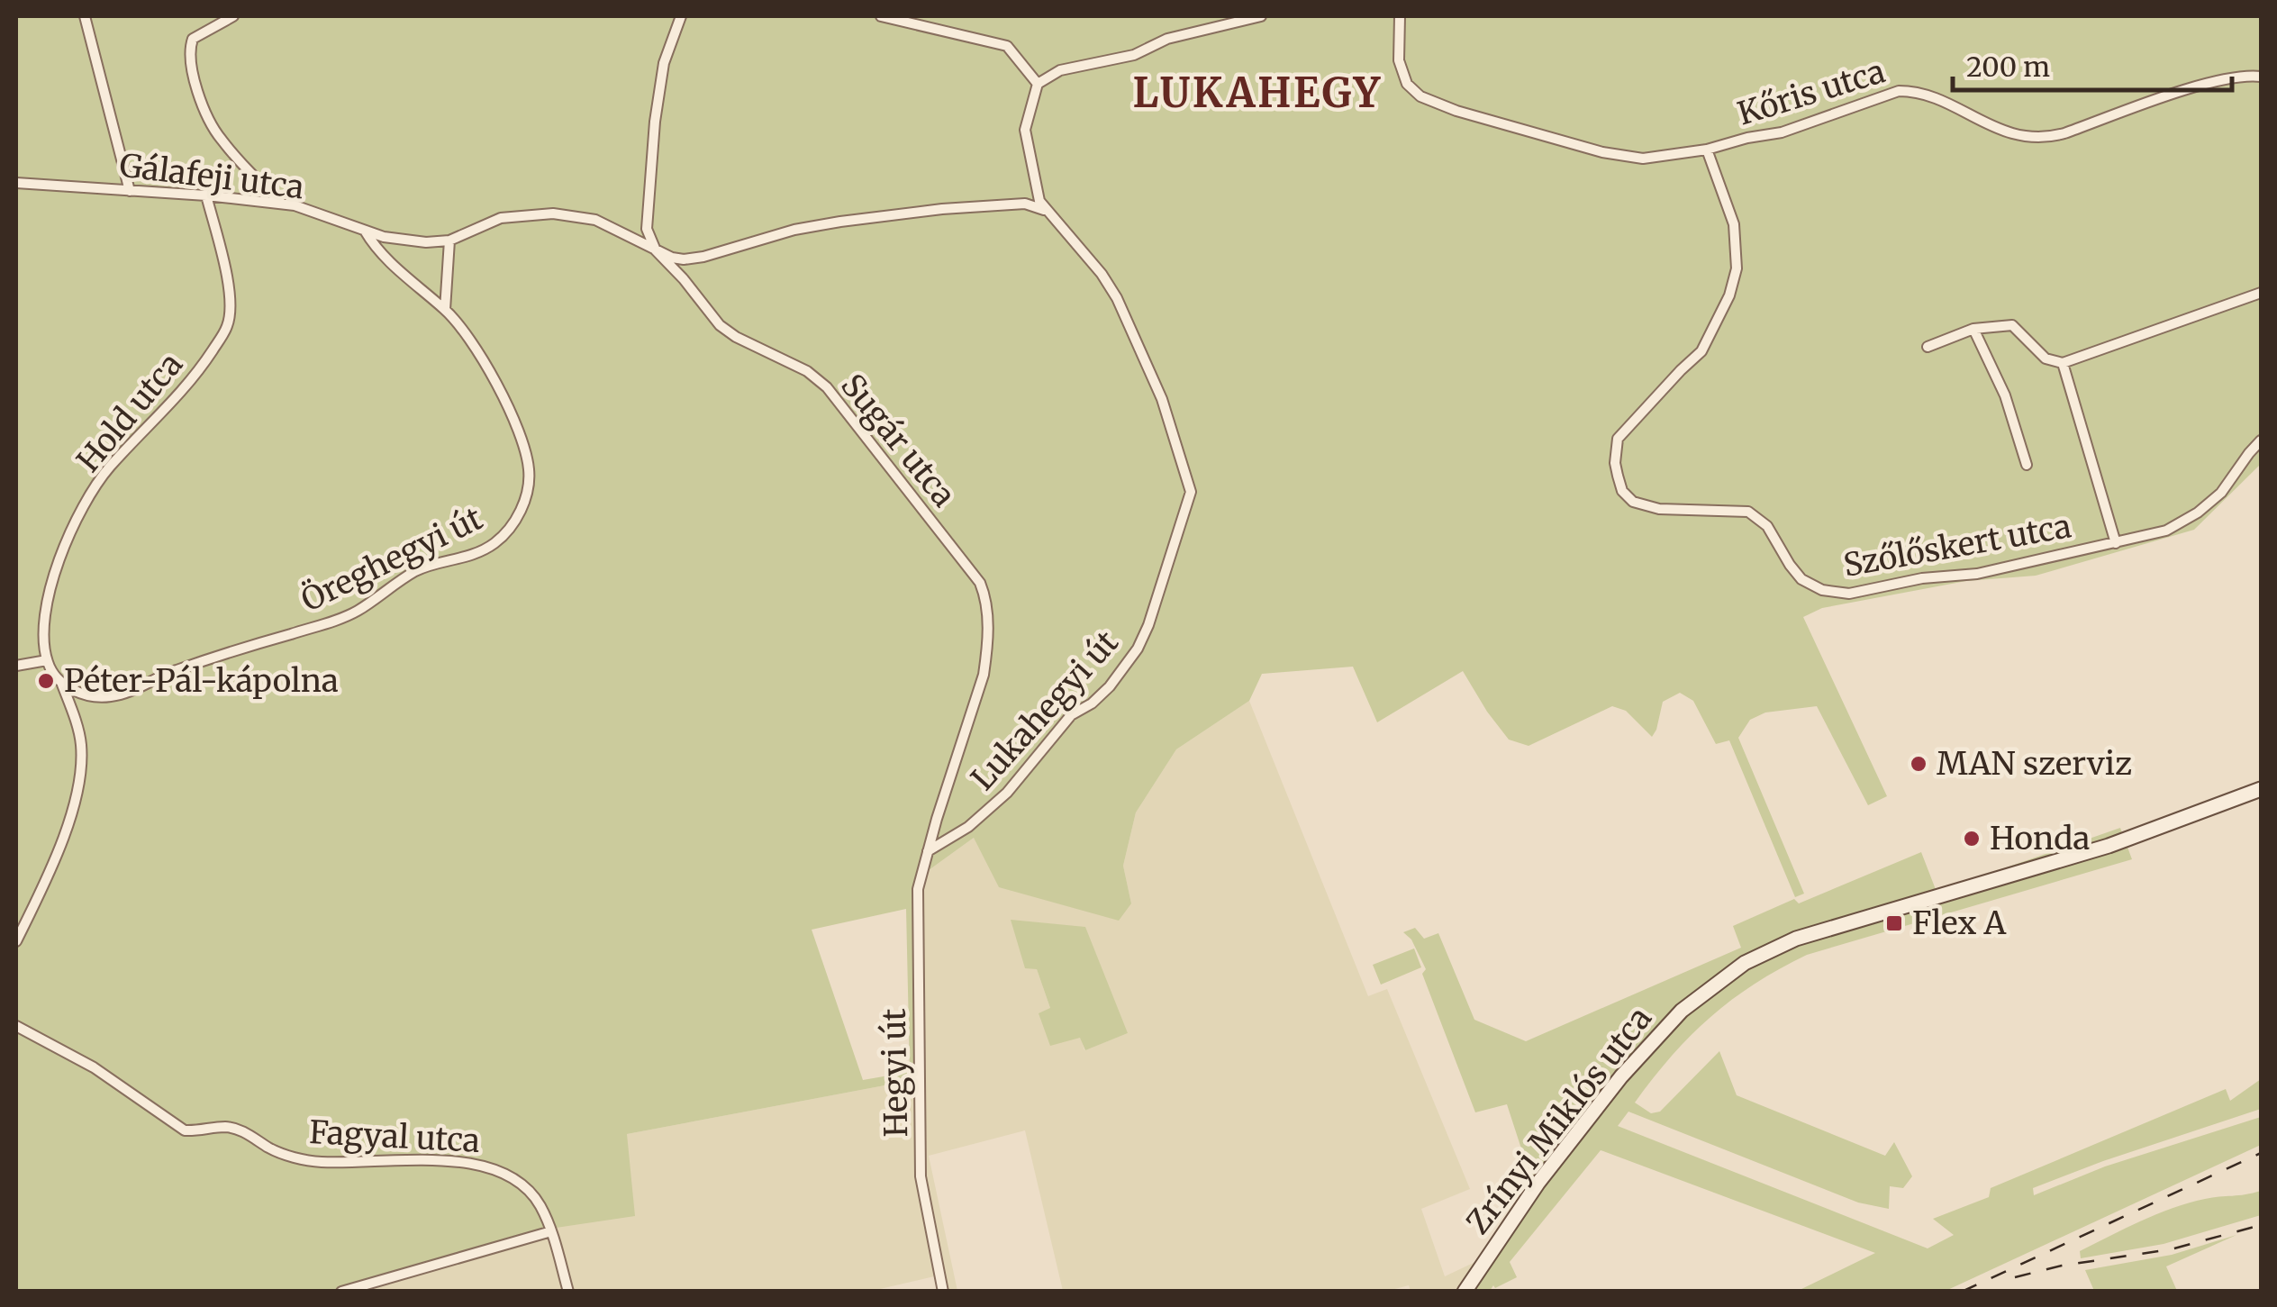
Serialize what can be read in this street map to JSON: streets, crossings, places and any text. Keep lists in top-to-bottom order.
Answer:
{
  "streets": {
    "main road": ["Zrínyi Miklós utca"],
    "street": [
      "Kőris utca",
      "Gálafeji utca",
      "Hold utca",
      "Sugár utca",
      "Szőlőskert utca",
      "Öreghegyi út",
      "Lukahegyi út",
      "Hegyi út",
      "Fagyal utca"
    ]
  },
  "crossings": [
    ["Kőris utca", "Szőlőskert utca"],
    ["Gálafeji utca", "Hold utca"],
    ["Gálafeji utca", "Sugár utca"],
    ["Gálafeji utca", "Öreghegyi út"],
    ["Sugár utca", "Lukahegyi út"],
    ["Sugár utca", "Hegyi út"],
    ["Lukahegyi út", "Hegyi út"]
  ],
  "districts": ["LUKAHEGY"],
  "places": {
    "other": ["Péter-Pál-kápolna", "MAN szerviz", "Honda"],
    "transit": ["Flex A"]
  },
  "scale_bar": "200 m"
}
